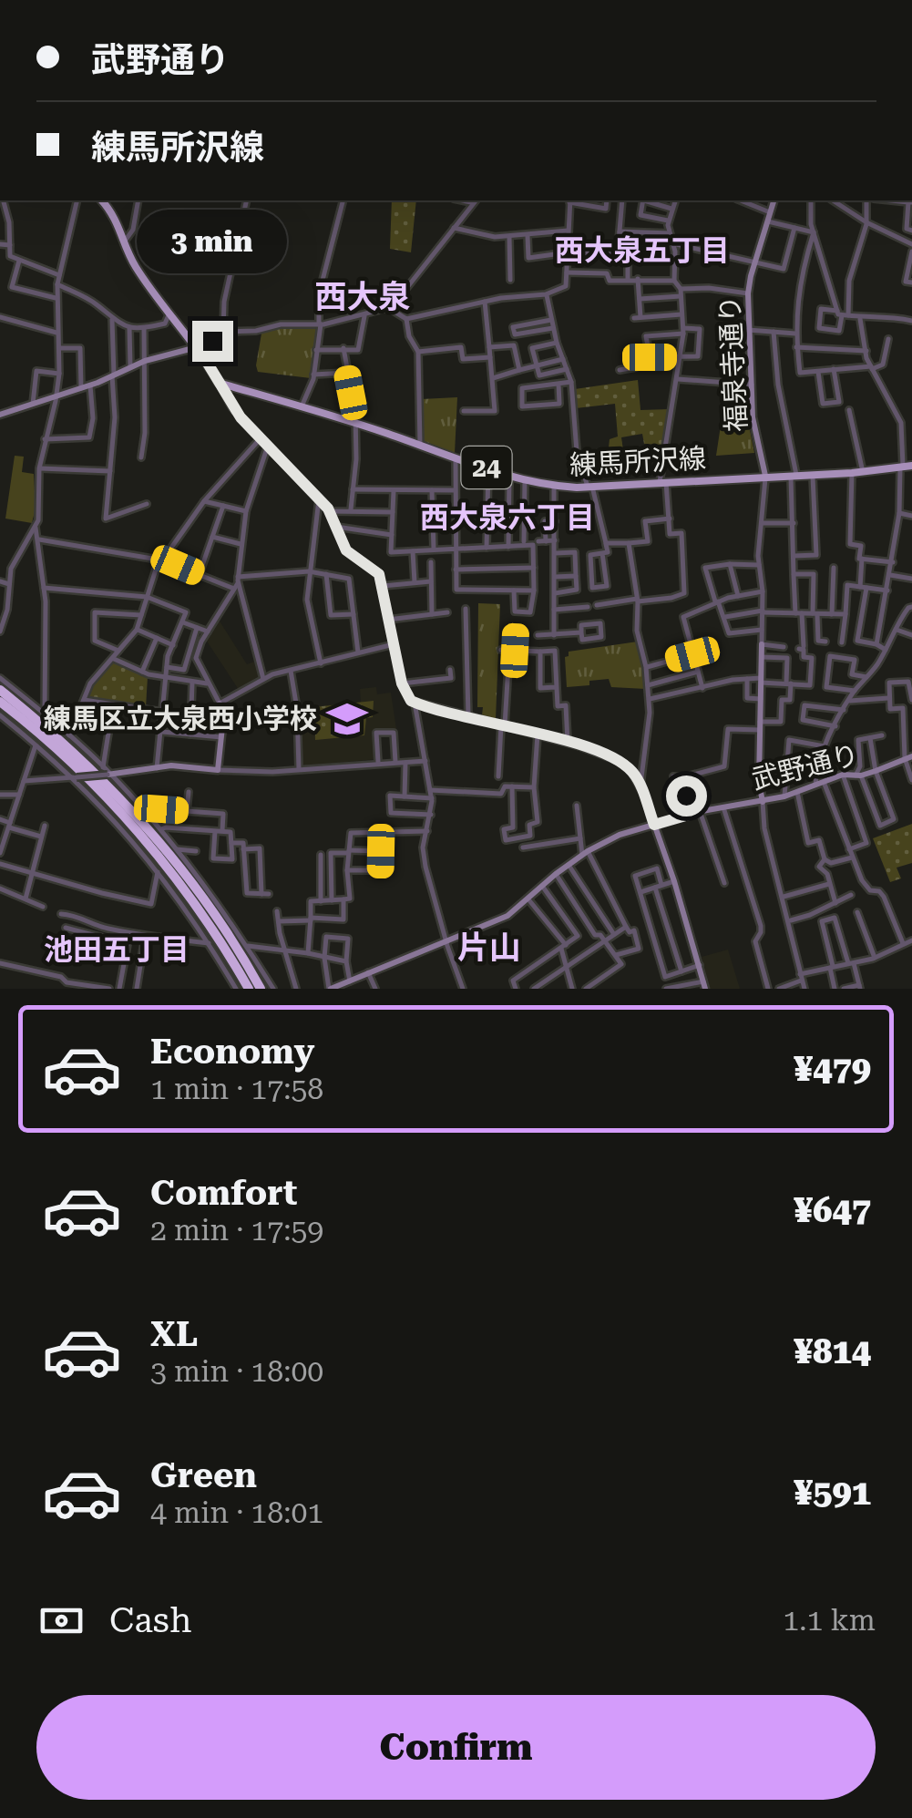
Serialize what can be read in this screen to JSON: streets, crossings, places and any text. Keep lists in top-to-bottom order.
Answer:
{
  "streets": {
    "main road": ["練馬所沢線", "24"],
    "street": ["福泉寺通り", "武野通り"]
  },
  "crossings": [
    ["福泉寺通り", "練馬所沢線"]
  ],
  "districts": [
    "西大泉五丁目",
    "西大泉",
    "西大泉六丁目",
    "片山",
    "池田五丁目"
  ],
  "places": {
    "school or university": ["練馬区立大泉西小学校"]
  },
  "page": {
    "banner": ["武野通り", "練馬所沢線"],
    "bubble": "3 min",
    "list": [
      {
        "name": "Economy",
        "note": "1 min · 17:58",
        "value": "¥479"
      },
      {
        "name": "Comfort",
        "note": "2 min · 17:59",
        "value": "¥647"
      },
      {
        "name": "XL",
        "note": "3 min · 18:00",
        "value": "¥814"
      },
      {
        "name": "Green",
        "note": "4 min · 18:01",
        "value": "¥591"
      }
    ],
    "pay": ["Cash", "1.1 km"],
    "buttons": "Confirm"
  }
}
